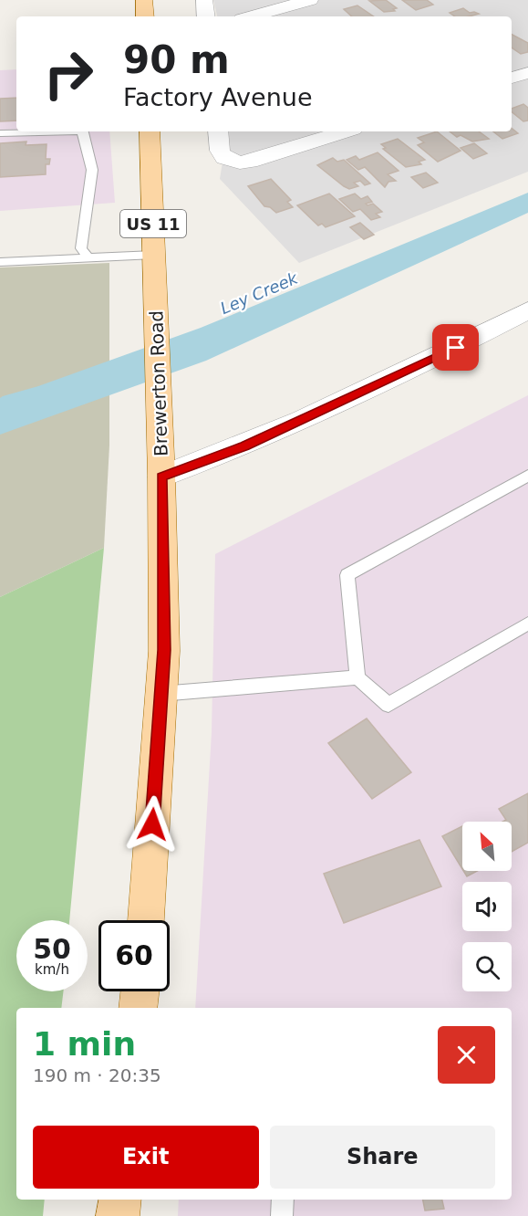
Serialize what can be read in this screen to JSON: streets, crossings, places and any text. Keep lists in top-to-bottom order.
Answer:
{
  "streets": {
    "main road": ["US 11", "Brewerton Road"]
  },
  "water": ["Ley Creek"],
  "north": "top left",
  "page": {
    "turn": ["90 m", "Factory Avenue"],
    "speed": "50 km/h",
    "limit": "60",
    "heading": ["1 min", "190 m · 20:35"],
    "buttons": ["Exit", "Share"]
  }
}
